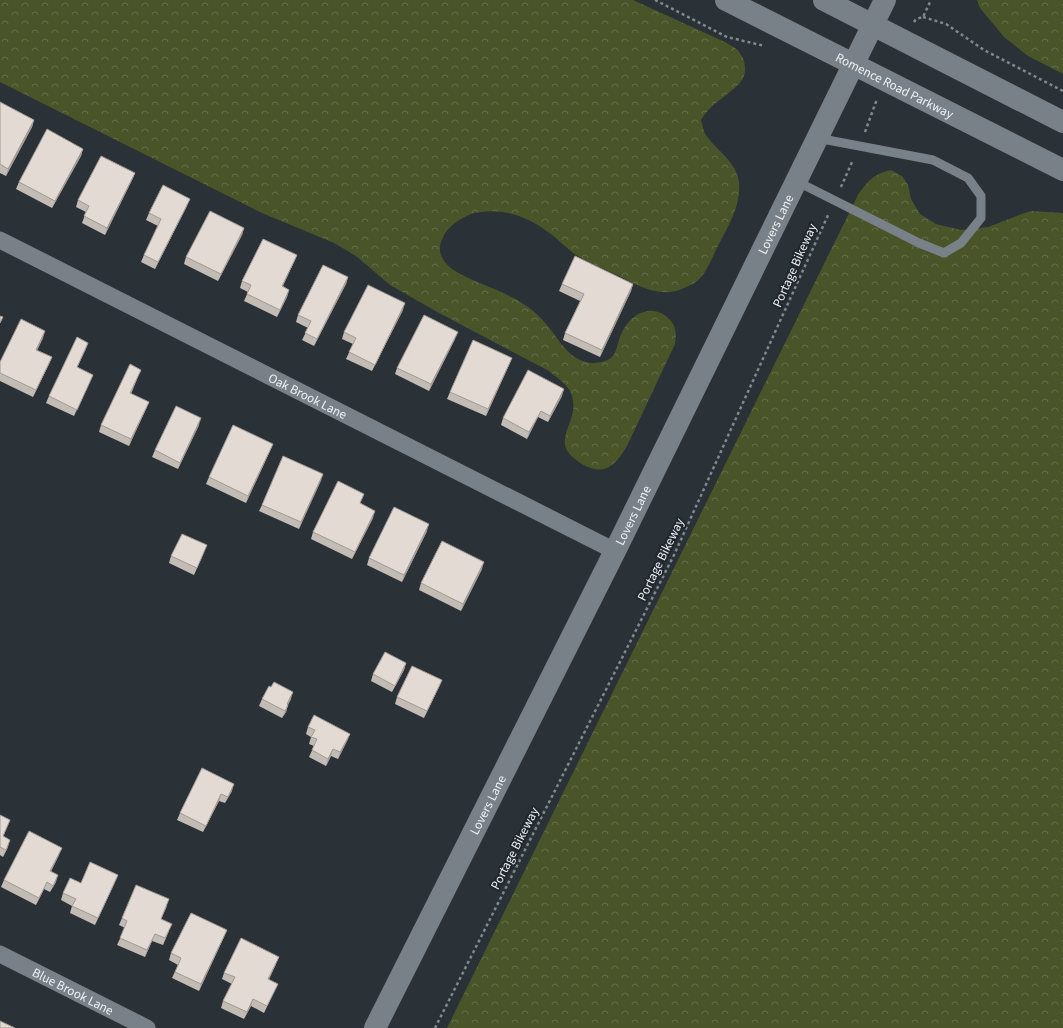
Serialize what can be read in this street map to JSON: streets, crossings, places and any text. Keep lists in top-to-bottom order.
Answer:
{
  "streets": {
    "street": [
      "Romence Road Parkway",
      "Lovers Lane",
      "Oak Brook Lane",
      "Blue Brook Lane"
    ],
    "path": ["Portage Bikeway"]
  },
  "crossings": [
    ["Romence Road Parkway", "Lovers Lane"],
    ["Lovers Lane", "Oak Brook Lane"]
  ]
}
